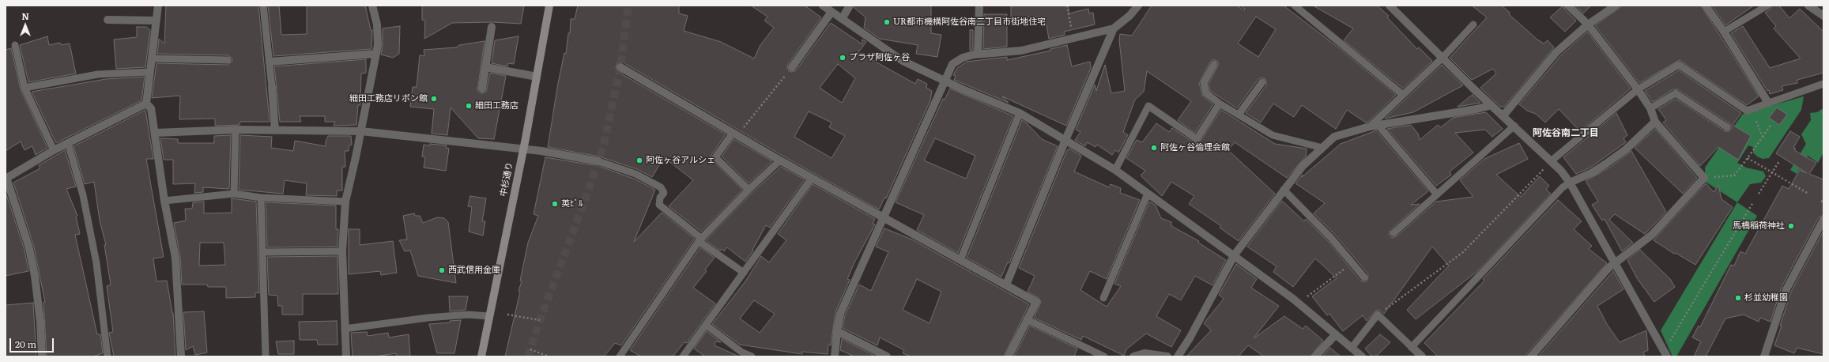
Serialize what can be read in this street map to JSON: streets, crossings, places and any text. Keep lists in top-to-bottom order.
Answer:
{
  "streets": {
    "main road": ["中杉通り"]
  },
  "districts": ["阿佐谷南二丁目"],
  "places": [
    "UR都市機構阿佐谷南二丁目市街地住宅",
    "プラザ阿佐ヶ谷",
    "細田工務店リボン館",
    "細田工務店",
    "阿佐ヶ谷倫理会館",
    "阿佐ヶ谷アルシェ",
    "英ﾋﾞﾙ",
    "馬橋稲荷神社",
    "西武信用金庫",
    "杉並幼稚園"
  ],
  "scale_bar": "20 m",
  "north": "top"
}
